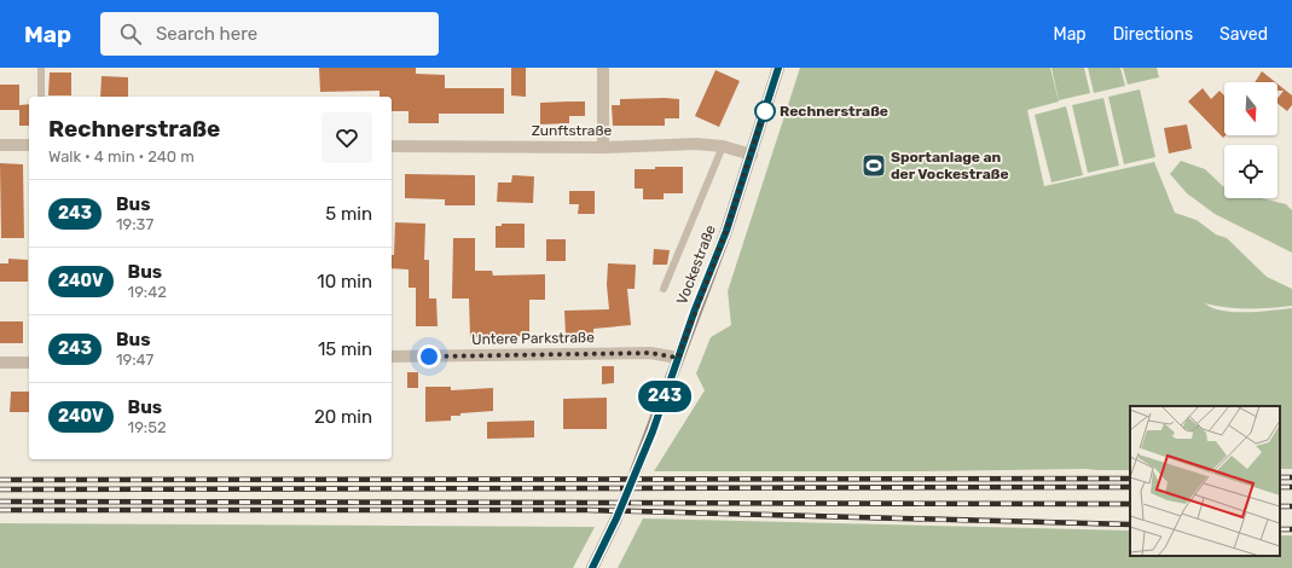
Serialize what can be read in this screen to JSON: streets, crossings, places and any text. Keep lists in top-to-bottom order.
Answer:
{
  "streets": {
    "main road": ["Vockestraße"],
    "street": ["Zunftstraße", "Untere Parkstraße"]
  },
  "crossings": [
    ["Zunftstraße", "Vockestraße"],
    ["Vockestraße", "Untere Parkstraße"]
  ],
  "places": {
    "other": ["Rechnerstraße"],
    "sports": ["Sportanlage an der Vockestraße"]
  },
  "lines": ["bus line 243"],
  "north": "bottom",
  "page": {
    "header": "Map",
    "search": "Search here",
    "nav": ["Map", "Directions", "Saved"],
    "on_map": "243",
    "heading": ["Rechnerstraße", "Walk · 4 min · 240 m"],
    "list": [
      {
        "mark": "243",
        "name": "Bus",
        "note": "19:37",
        "value": "5 min"
      },
      {
        "mark": "240V",
        "name": "Bus",
        "note": "19:42",
        "value": "10 min"
      },
      {
        "mark": "243",
        "name": "Bus",
        "note": "19:47",
        "value": "15 min"
      },
      {
        "mark": "240V",
        "name": "Bus",
        "note": "19:52",
        "value": "20 min"
      }
    ]
  }
}
